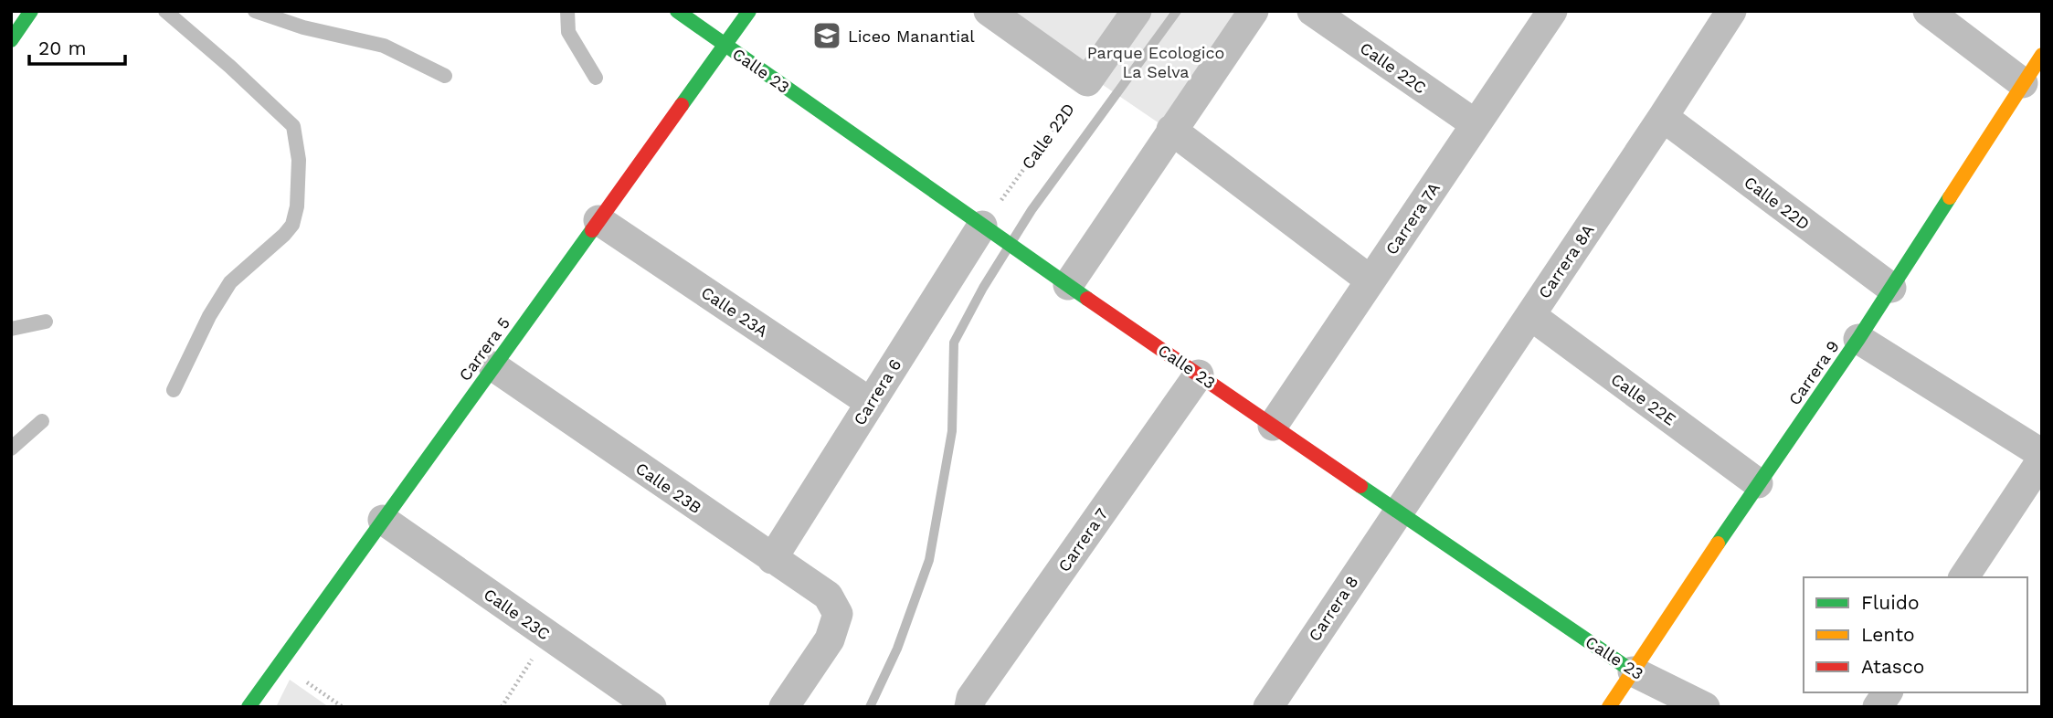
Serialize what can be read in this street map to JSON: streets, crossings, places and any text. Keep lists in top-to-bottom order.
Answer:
{
  "streets": {
    "street": [
      "Calle 22C",
      "Calle 23",
      "Calle 22D",
      "Carrera 7A",
      "Carrera 8A",
      "Calle 23A",
      "Carrera 5",
      "Carrera 9",
      "Carrera 6",
      "Calle 22E",
      "Calle 23B",
      "Carrera 7",
      "Carrera 8",
      "Calle 23C"
    ]
  },
  "crossings": [
    ["Calle 22C", "Carrera 7A"],
    ["Calle 23", "Calle 22D"],
    ["Calle 23", "Carrera 7A"],
    ["Calle 23", "Carrera 8A"],
    ["Calle 23", "Carrera 5"],
    ["Calle 23", "Carrera 9"],
    ["Calle 23", "Carrera 6"],
    ["Calle 23", "Carrera 7"],
    ["Calle 23", "Carrera 8"],
    ["Calle 22D", "Carrera 8A"],
    ["Calle 22D", "Carrera 9"],
    ["Calle 22D", "Carrera 6"],
    ["Carrera 8A", "Calle 22E"],
    ["Carrera 8A", "Carrera 8"],
    ["Calle 23A", "Carrera 5"],
    ["Calle 23A", "Carrera 6"],
    ["Carrera 5", "Calle 23B"],
    ["Carrera 5", "Calle 23C"],
    ["Carrera 9", "Calle 22E"],
    ["Carrera 6", "Calle 23B"]
  ],
  "parks": ["Parque Ecologico La Selva"],
  "places": {
    "school or university": ["Liceo Manantial"]
  },
  "legend": ["Fluido", "Lento", "Atasco"],
  "scale_bar": "20 m"
}
